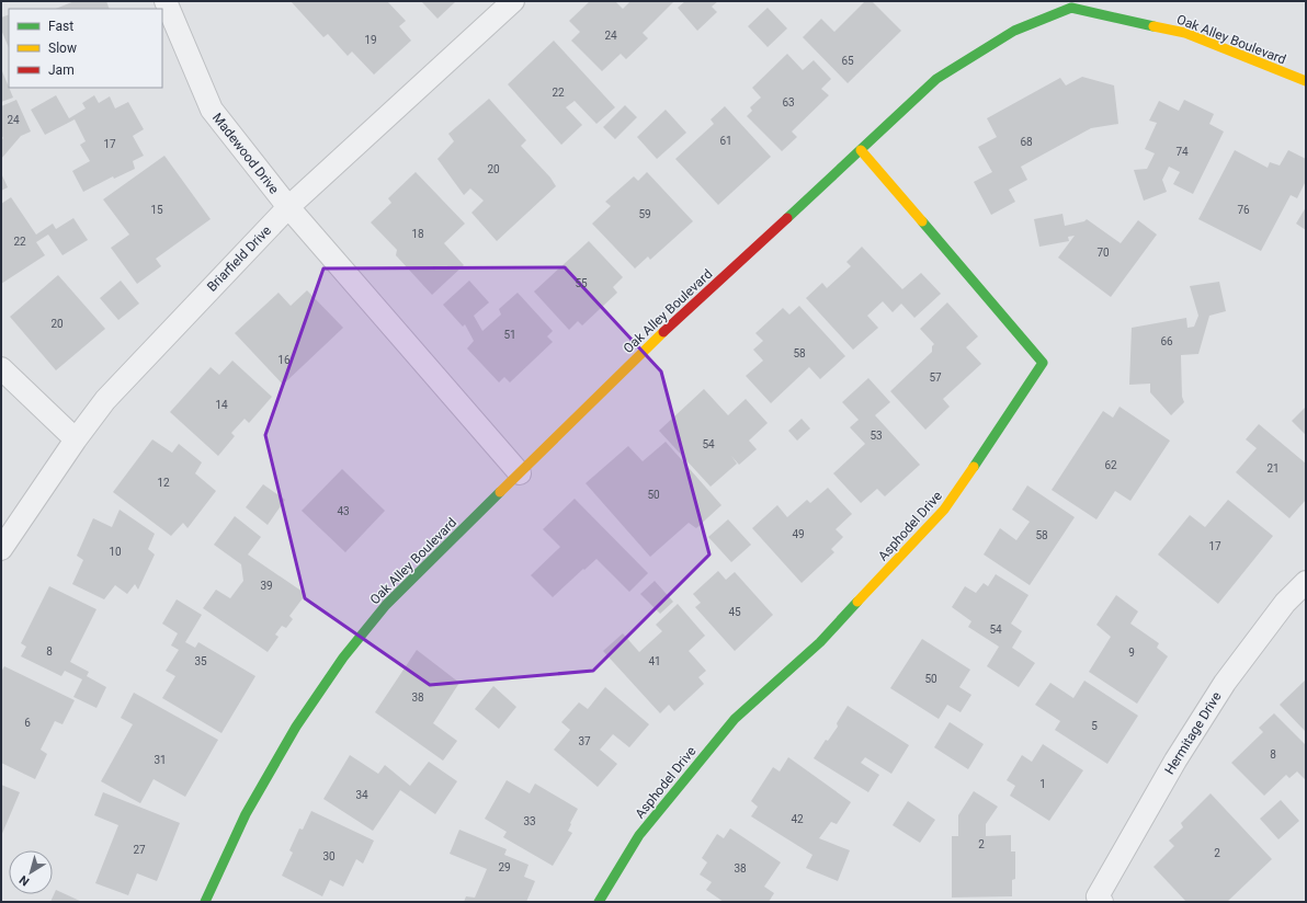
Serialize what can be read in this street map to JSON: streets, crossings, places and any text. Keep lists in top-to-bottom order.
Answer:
{
  "streets": {
    "street": [
      "Oak Alley Boulevard",
      "Madewood Drive",
      "Briarfield Drive",
      "Asphodel Drive",
      "Hermitage Drive"
    ]
  },
  "crossings": [
    ["Oak Alley Boulevard", "Madewood Drive"],
    ["Oak Alley Boulevard", "Asphodel Drive"],
    ["Madewood Drive", "Briarfield Drive"]
  ],
  "house_numbers": [
    "24",
    "19",
    "65",
    "22",
    "63",
    "24",
    "61",
    "68",
    "17",
    "74",
    "20",
    "15",
    "76",
    "59",
    "18",
    "22",
    "70",
    "55",
    "20",
    "51",
    "66",
    "58",
    "16",
    "57",
    "14",
    "53",
    "54",
    "62",
    "21",
    "12",
    "50",
    "43",
    "49",
    "58",
    "17",
    "10",
    "39",
    "45",
    "54",
    "8",
    "9",
    "35",
    "41",
    "50",
    "38",
    "6",
    "5",
    "37",
    "8",
    "31",
    "1",
    "34",
    "42",
    "33",
    "2",
    "27",
    "2",
    "30",
    "29",
    "38"
  ],
  "legend": ["Fast", "Slow", "Jam"],
  "north": "bottom left"
}
